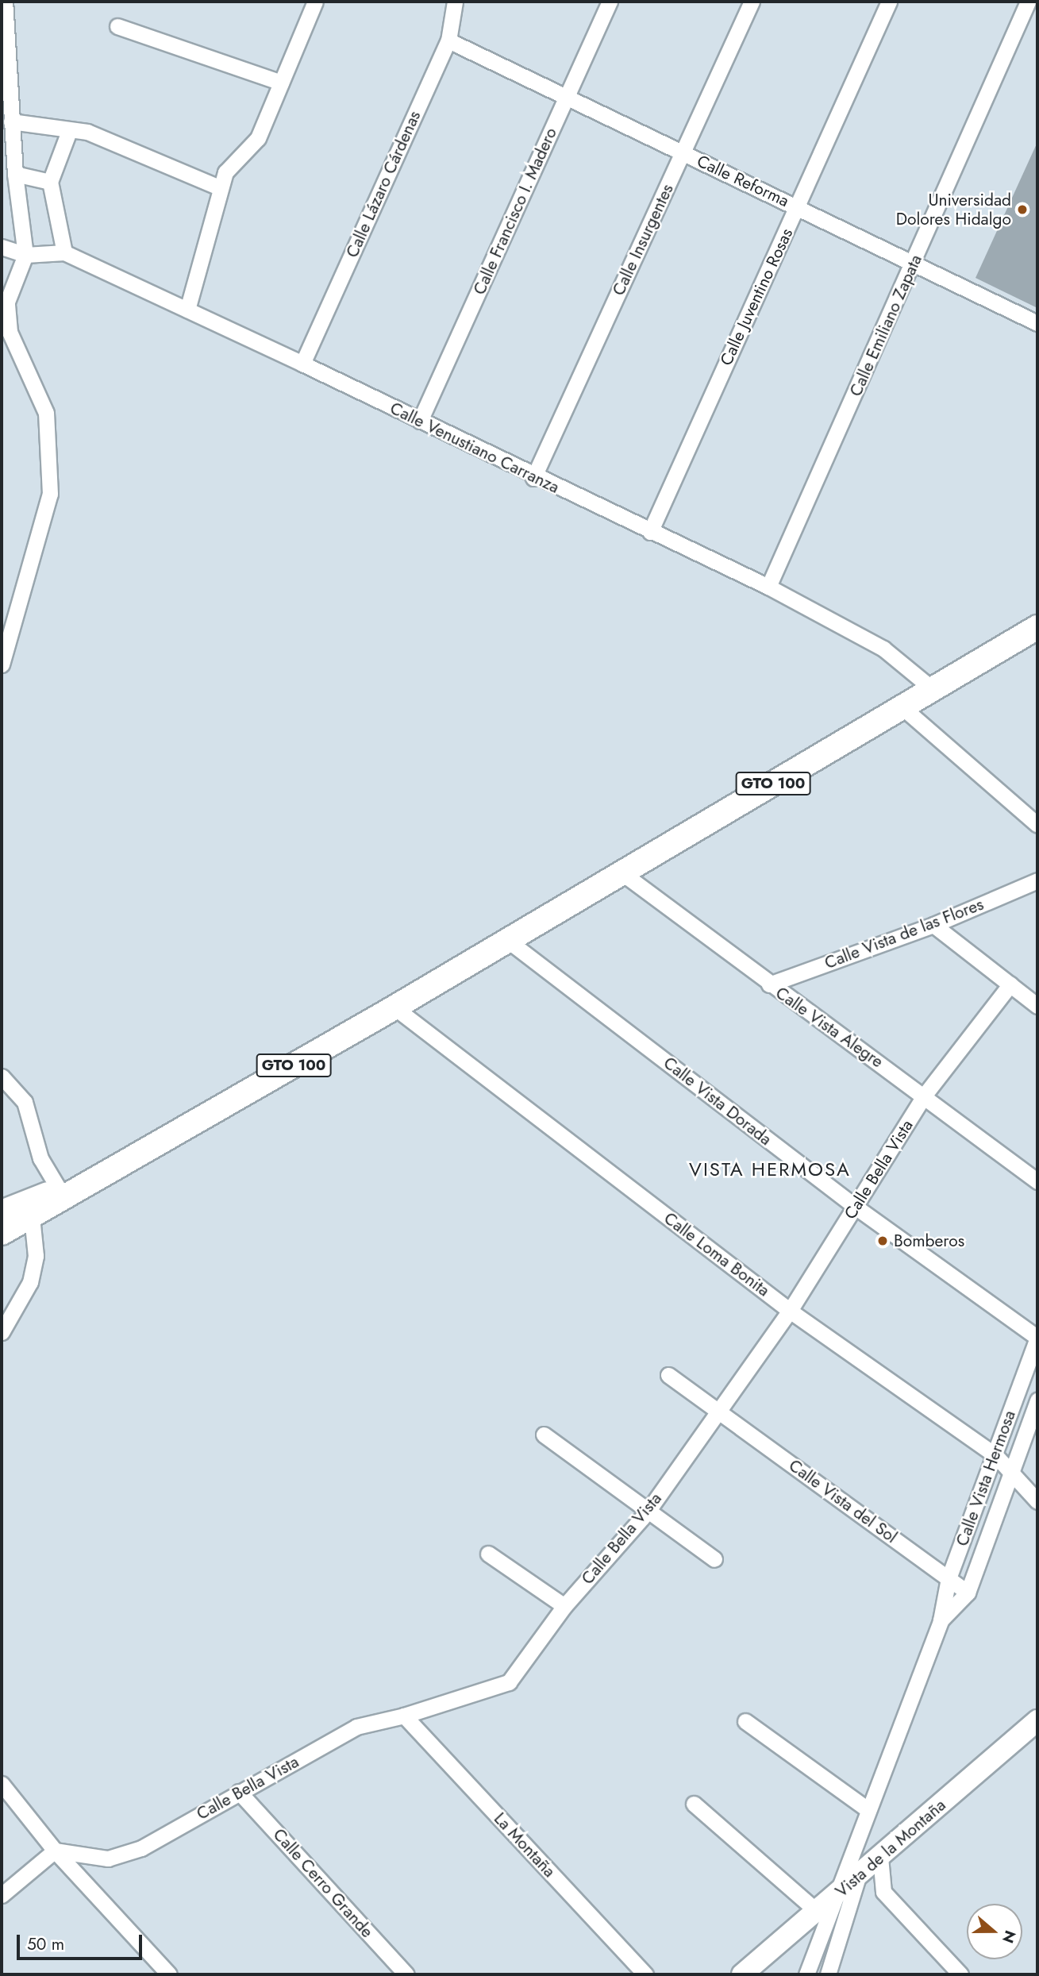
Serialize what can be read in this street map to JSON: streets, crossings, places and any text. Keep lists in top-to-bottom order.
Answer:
{
  "streets": {
    "main road": ["GTO 100"],
    "street": [
      "Calle Reforma",
      "Calle Lázaro Cárdenas",
      "Calle Francisco I. Madero",
      "Calle Insurgentes",
      "Calle Juventino Rosas",
      "Calle Emiliano Zapata",
      "Calle Venustiano Carranza",
      "Calle Vista de las Flores",
      "Calle Vista Alegre",
      "Calle Vista Dorada",
      "Calle Bella Vista",
      "Calle Loma Bonita",
      "Calle Vista Hermosa",
      "Calle Vista del Sol",
      "La Montaña",
      "Vista de la Montaña",
      "Calle Cerro Grande"
    ]
  },
  "crossings": [
    ["Calle Reforma", "Calle Lázaro Cárdenas"],
    ["Calle Reforma", "Calle Francisco I. Madero"],
    ["Calle Reforma", "Calle Insurgentes"],
    ["Calle Reforma", "Calle Juventino Rosas"],
    ["Calle Reforma", "Calle Emiliano Zapata"],
    ["Calle Lázaro Cárdenas", "Calle Venustiano Carranza"],
    ["Calle Francisco I. Madero", "Calle Venustiano Carranza"],
    ["Calle Insurgentes", "Calle Venustiano Carranza"],
    ["Calle Juventino Rosas", "Calle Venustiano Carranza"],
    ["Calle Emiliano Zapata", "Calle Venustiano Carranza"],
    ["Calle Venustiano Carranza", "GTO 100"],
    ["GTO 100", "Calle Vista Alegre"],
    ["GTO 100", "Calle Vista Dorada"],
    ["GTO 100", "Calle Loma Bonita"],
    ["Calle Vista de las Flores", "Calle Vista Alegre"],
    ["Calle Vista Alegre", "Calle Bella Vista"],
    ["Calle Vista Dorada", "Calle Bella Vista"],
    ["Calle Vista Dorada", "Calle Vista Hermosa"],
    ["Calle Bella Vista", "Calle Loma Bonita"],
    ["Calle Bella Vista", "Calle Vista del Sol"],
    ["Calle Bella Vista", "La Montaña"],
    ["Calle Bella Vista", "Calle Cerro Grande"],
    ["Calle Loma Bonita", "Calle Vista Hermosa"],
    ["Calle Vista Hermosa", "Calle Vista del Sol"],
    ["Calle Vista Hermosa", "Vista de la Montaña"]
  ],
  "districts": ["VISTA HERMOSA"],
  "places": ["Universidad Dolores Hidalgo", "Bomberos"],
  "scale_bar": "50 m",
  "north": "right"
}
